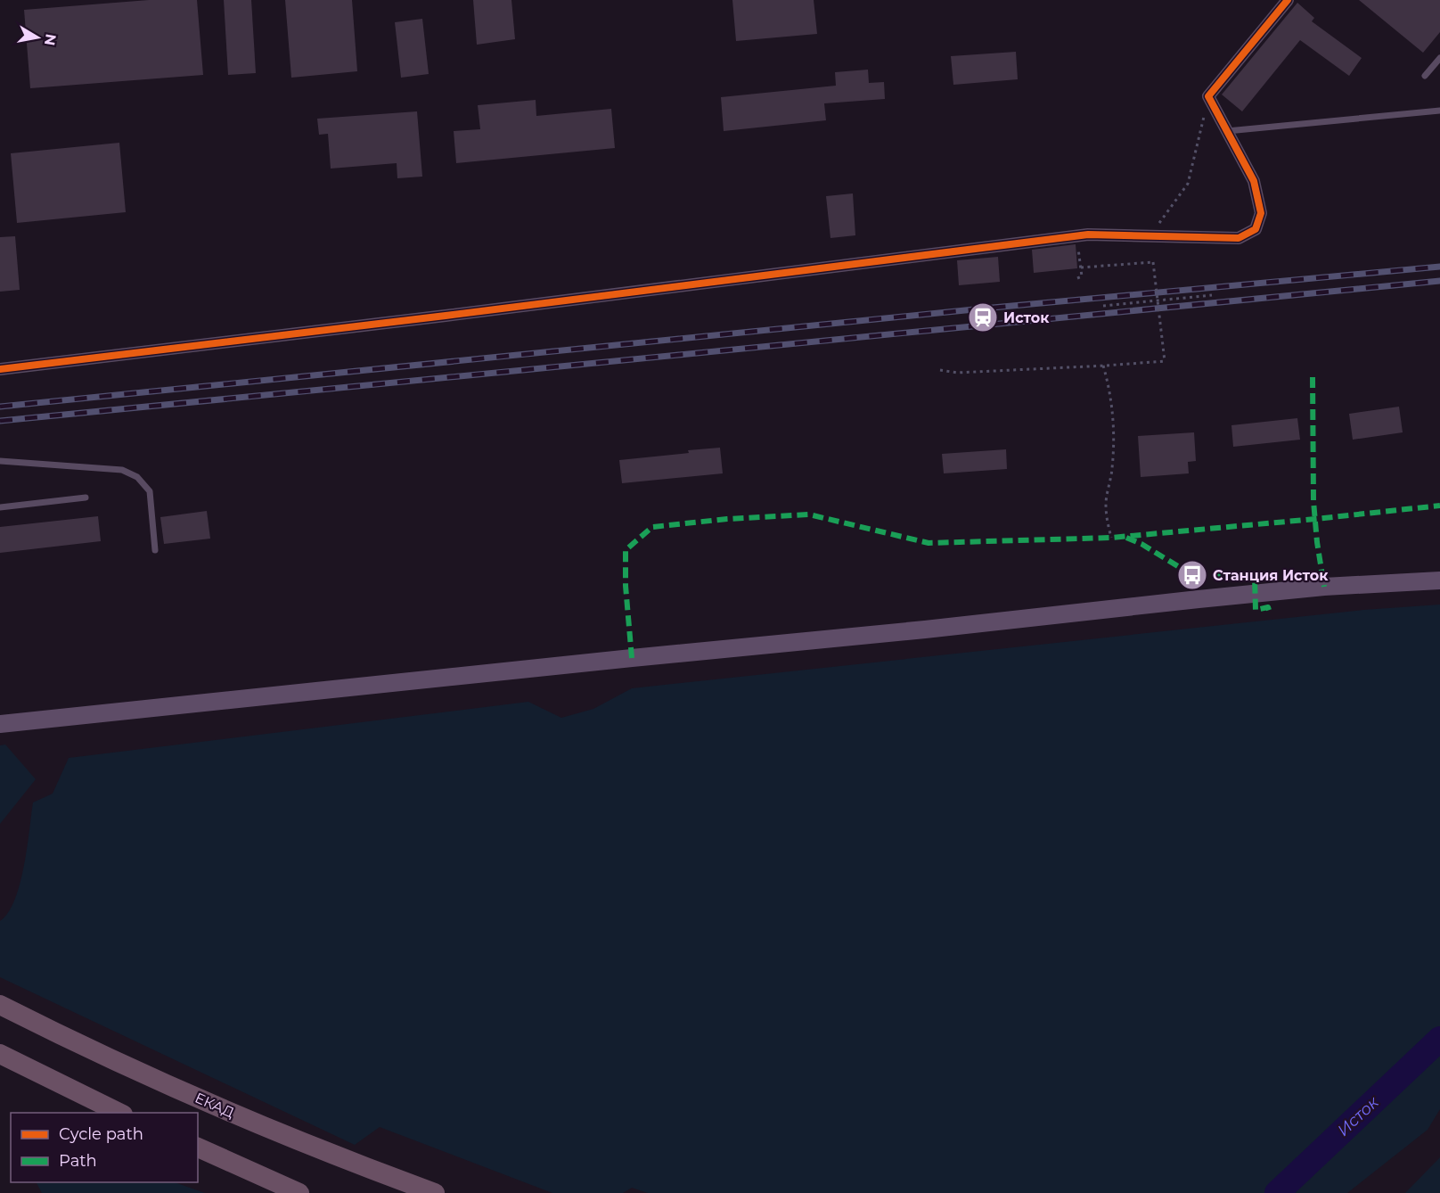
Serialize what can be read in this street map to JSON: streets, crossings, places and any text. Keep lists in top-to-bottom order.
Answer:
{
  "streets": {
    "highway": ["ЕКАД"]
  },
  "water": ["Исток"],
  "places": {
    "station": ["Исток"],
    "bus stop": ["Станция Исток"]
  },
  "legend": ["Cycle path", "Path"],
  "north": "right"
}
